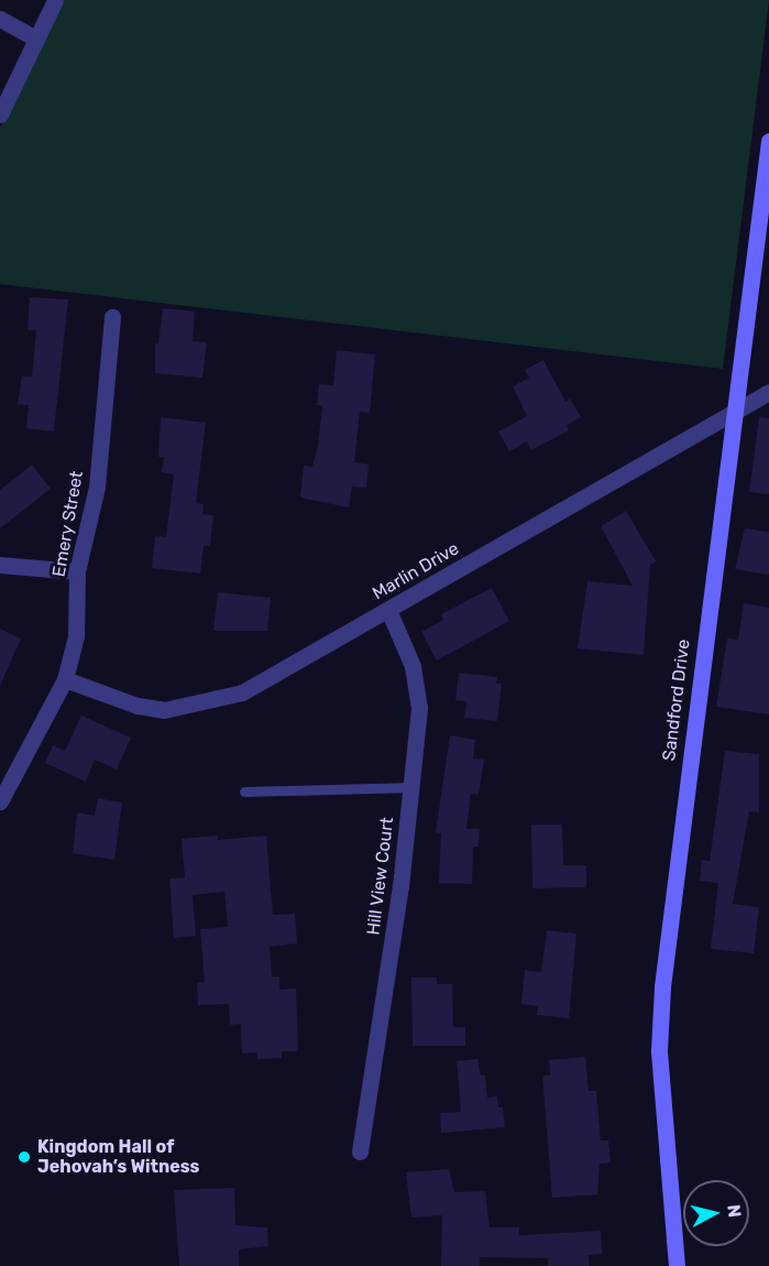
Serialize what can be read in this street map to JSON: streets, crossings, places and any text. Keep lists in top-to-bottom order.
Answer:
{
  "streets": {
    "street": [
      "Emery Street",
      "Marlin Drive",
      "Sandford Drive",
      "Hill View Court"
    ]
  },
  "crossings": [
    ["Emery Street", "Marlin Drive"],
    ["Marlin Drive", "Sandford Drive"],
    ["Marlin Drive", "Hill View Court"]
  ],
  "places": ["Kingdom Hall of Jehovah’s Witness"],
  "north": "right"
}
